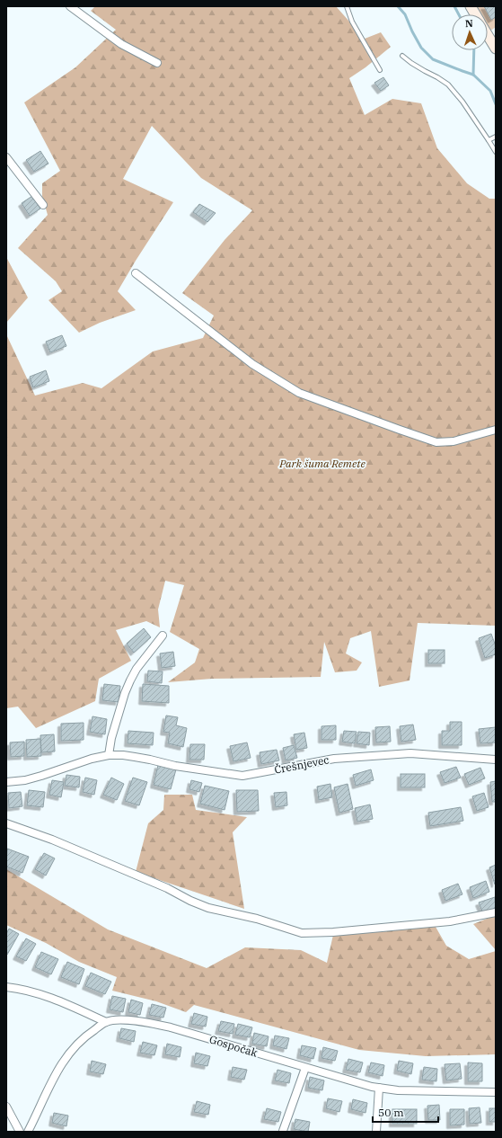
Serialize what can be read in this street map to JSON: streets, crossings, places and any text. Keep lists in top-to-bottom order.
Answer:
{
  "streets": {
    "street": ["Črešnjevec", "Gospočak"]
  },
  "parks": ["Park šuma Remete"],
  "scale_bar": "50 m",
  "north": "top"
}
